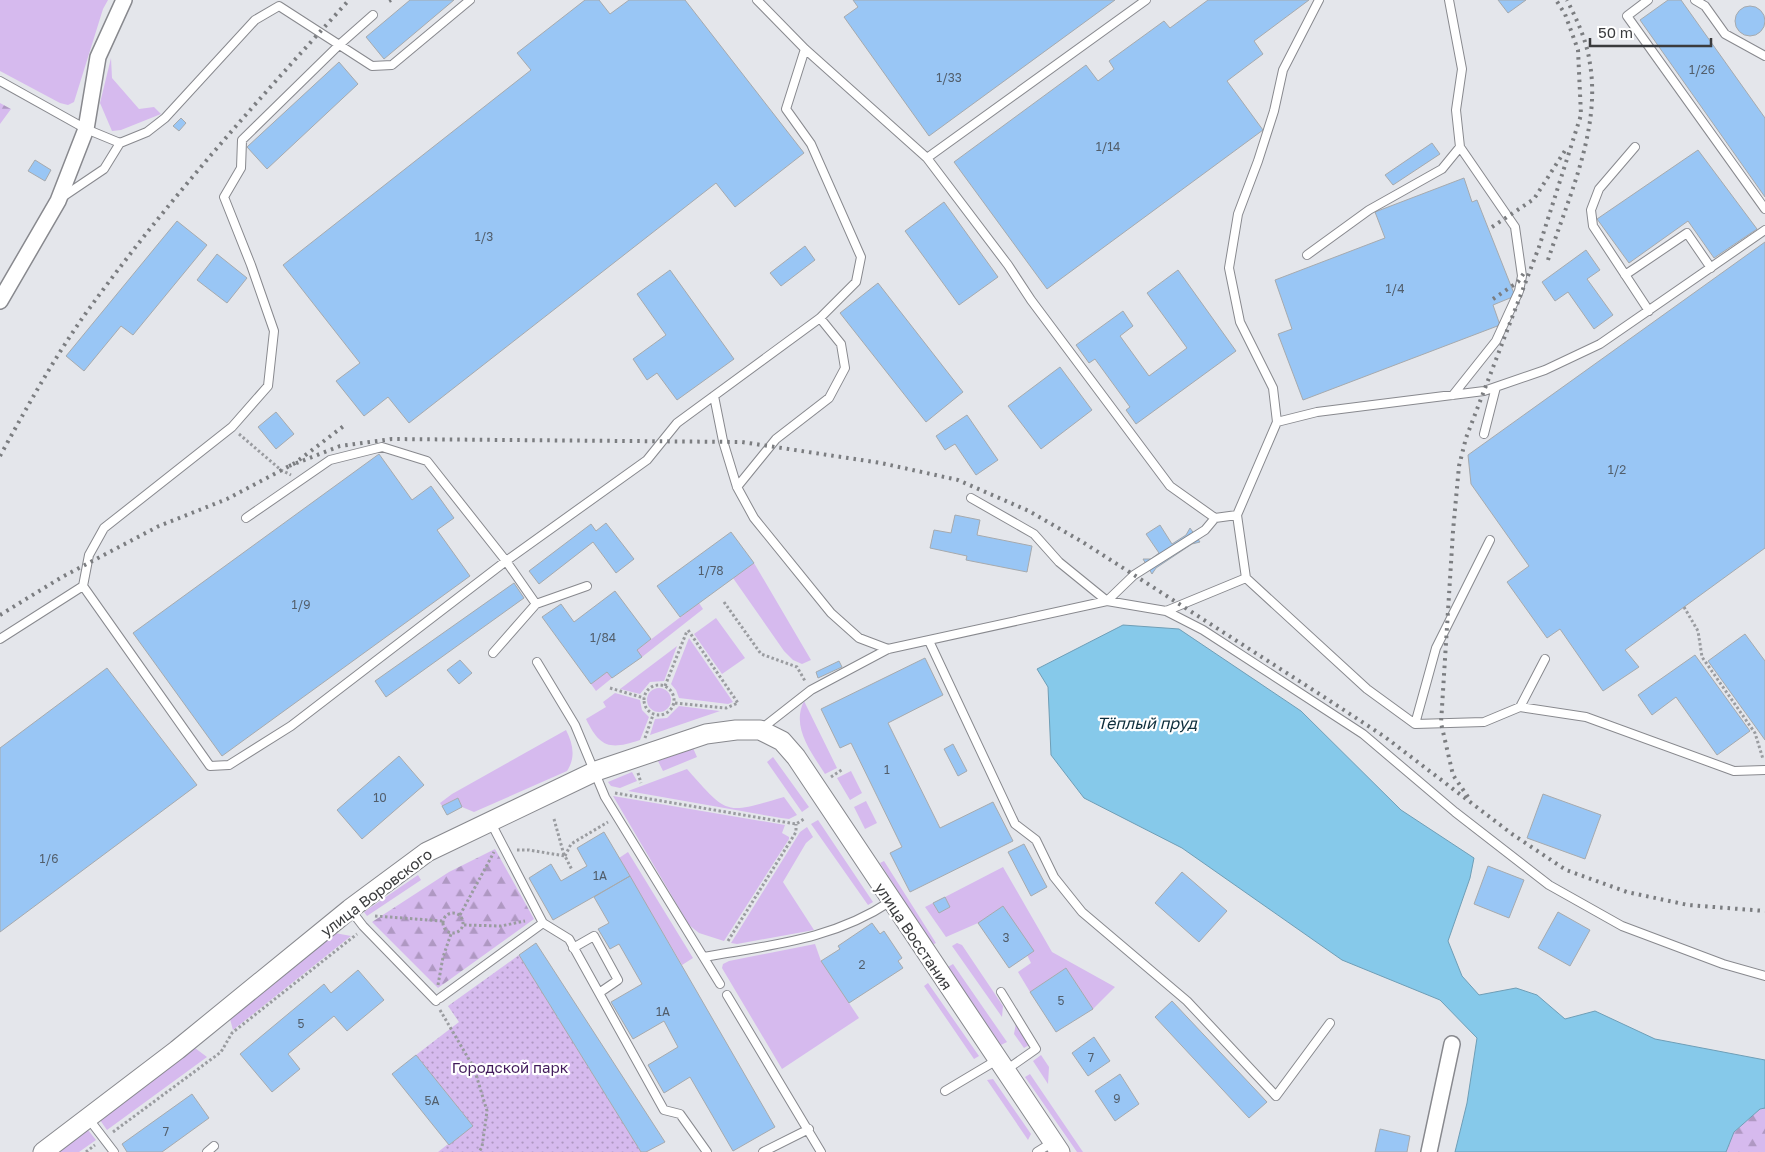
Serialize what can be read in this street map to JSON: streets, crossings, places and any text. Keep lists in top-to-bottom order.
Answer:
{
  "streets": {
    "street": ["улица Воровского", "улица Восстания"]
  },
  "crossings": [
    ["улица Воровского", "улица Восстания"]
  ],
  "water": ["Тёплый пруд"],
  "parks": ["Городской парк"],
  "house_numbers": [
    "1/26",
    "1/33",
    "1/14",
    "1/3",
    "1/4",
    "1/2",
    "1/78",
    "1/9",
    "1/84",
    "1",
    "10",
    "1/6",
    "1А",
    "3",
    "2",
    "5",
    "1А",
    "5",
    "7",
    "9",
    "5А",
    "7"
  ],
  "scale_bar": "50 m"
}
